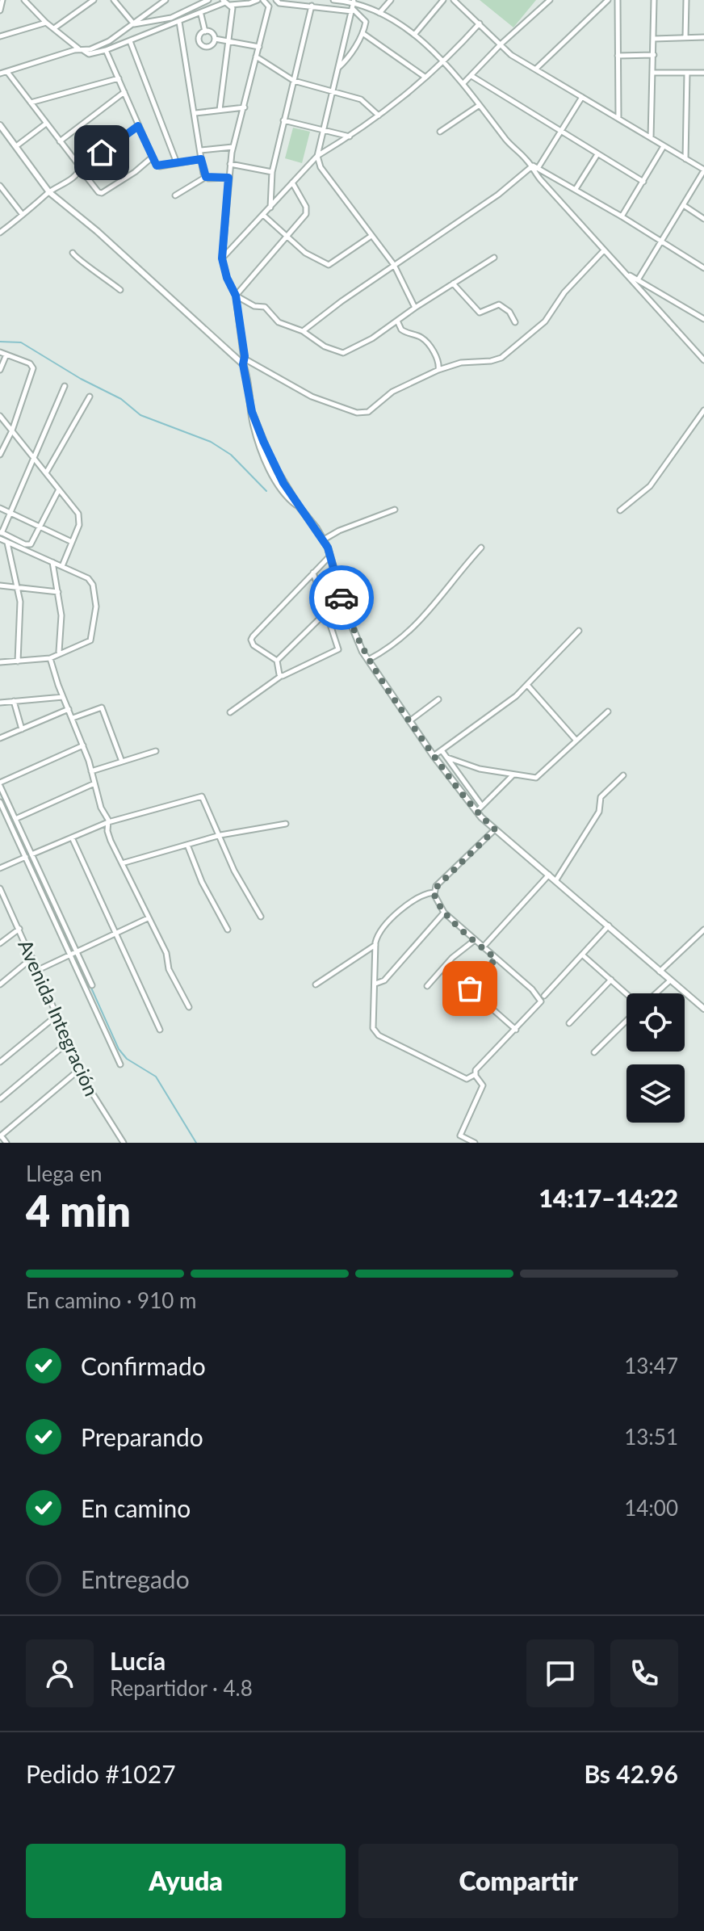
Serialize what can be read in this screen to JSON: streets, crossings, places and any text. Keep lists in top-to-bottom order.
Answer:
{
  "streets": {
    "street": ["Avenida Integración"]
  },
  "page": {
    "heading": ["4 min", "Llega en", "14:17–14:22"],
    "panel": [
      "Lucía",
      "Repartidor · 4.8",
      "Pedido #1027",
      "Bs 42.96"
    ],
    "bar": "En camino · 910 m",
    "list": [
      ["Confirmado", "13:47"],
      ["Preparando", "13:51"],
      ["En camino", "14:00"],
      "Entregado"
    ],
    "buttons": ["Ayuda", "Compartir"]
  }
}
